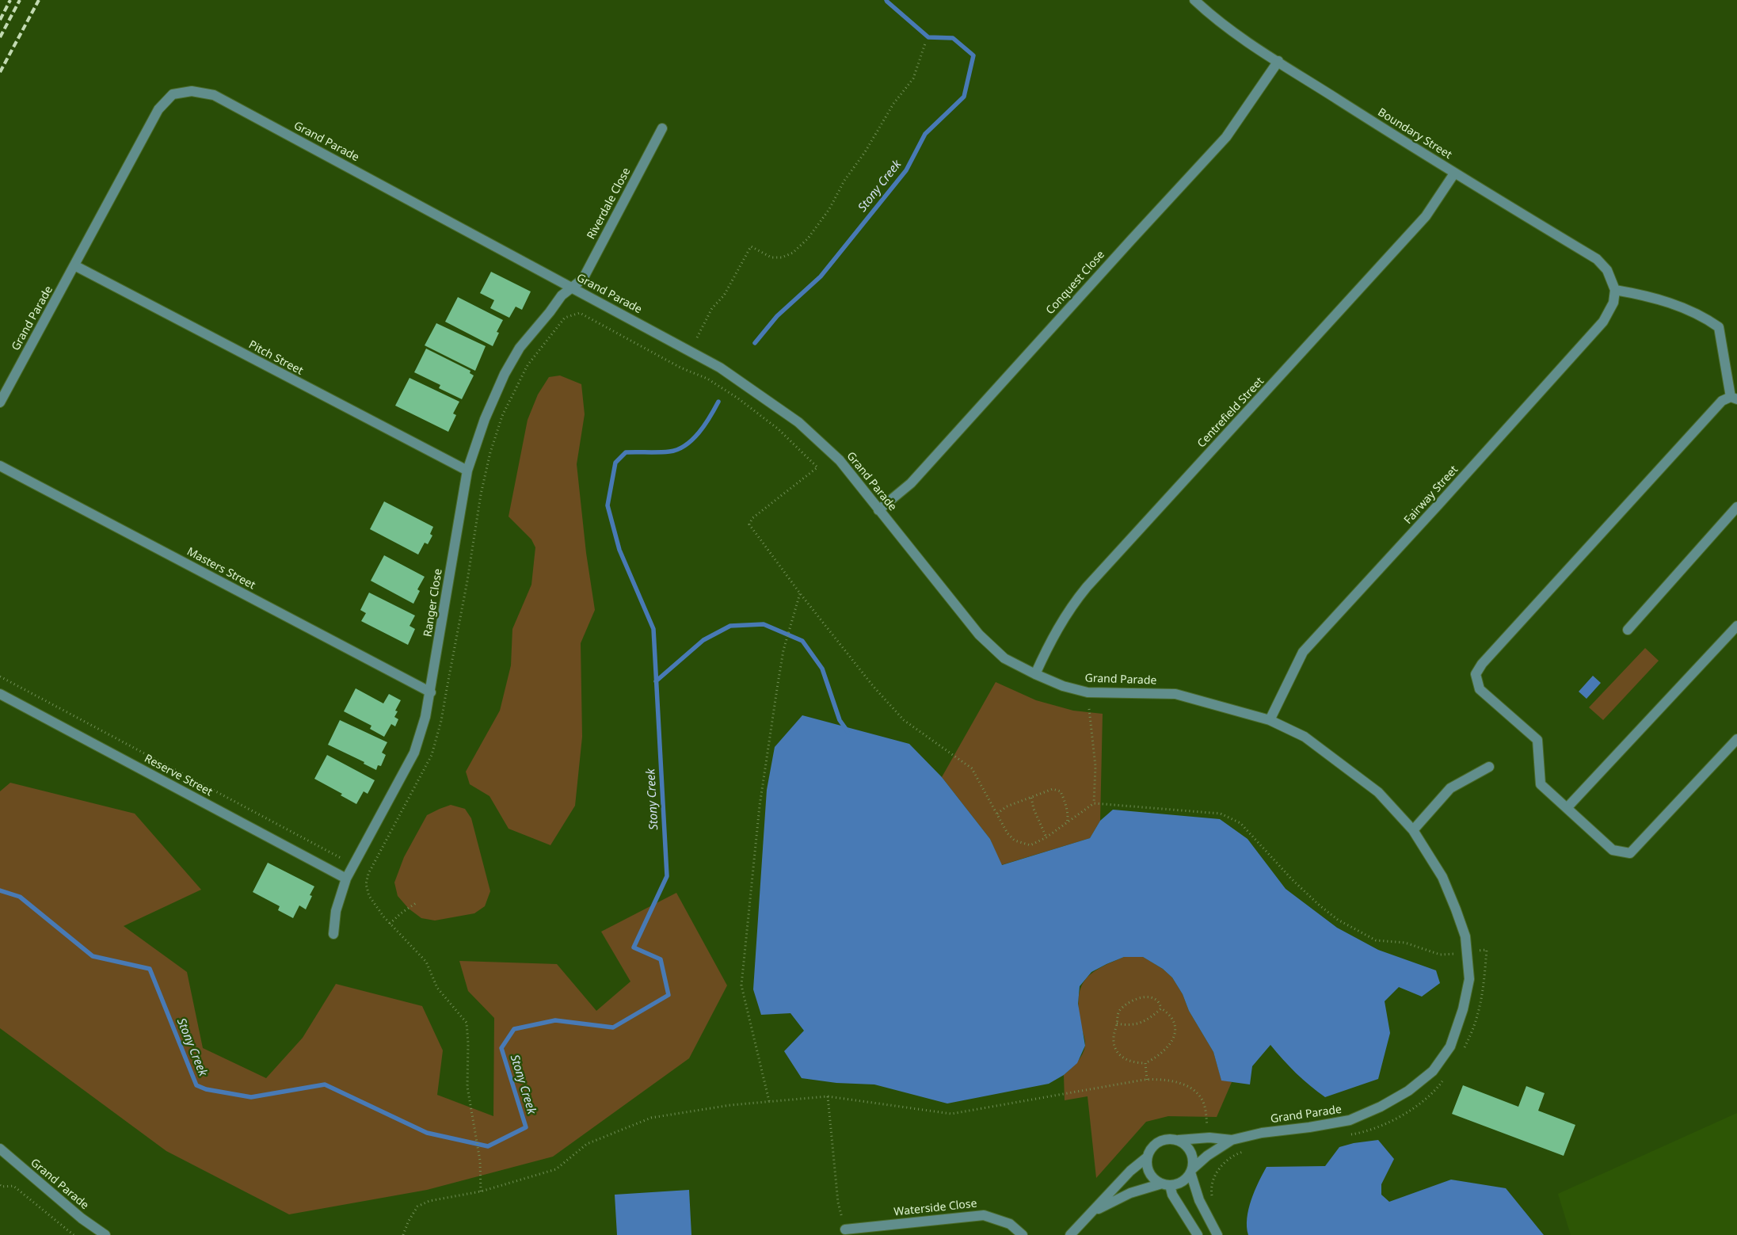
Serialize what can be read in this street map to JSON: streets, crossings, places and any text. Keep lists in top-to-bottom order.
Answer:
{
  "streets": {
    "street": [
      "Boundary Street",
      "Grand Parade",
      "Riverdale Close",
      "Conquest Close",
      "Pitch Street",
      "Centrefield Street",
      "Fairway Street",
      "Masters Street",
      "Ranger Close",
      "Reserve Street",
      "Waterside Close"
    ]
  },
  "crossings": [
    ["Boundary Street", "Conquest Close"],
    ["Boundary Street", "Centrefield Street"],
    ["Boundary Street", "Fairway Street"],
    ["Grand Parade", "Riverdale Close"],
    ["Grand Parade", "Conquest Close"],
    ["Grand Parade", "Pitch Street"],
    ["Grand Parade", "Centrefield Street"],
    ["Grand Parade", "Fairway Street"],
    ["Grand Parade", "Ranger Close"],
    ["Riverdale Close", "Ranger Close"],
    ["Pitch Street", "Ranger Close"],
    ["Masters Street", "Ranger Close"],
    ["Ranger Close", "Reserve Street"]
  ],
  "water": ["Stony Creek"]
}
